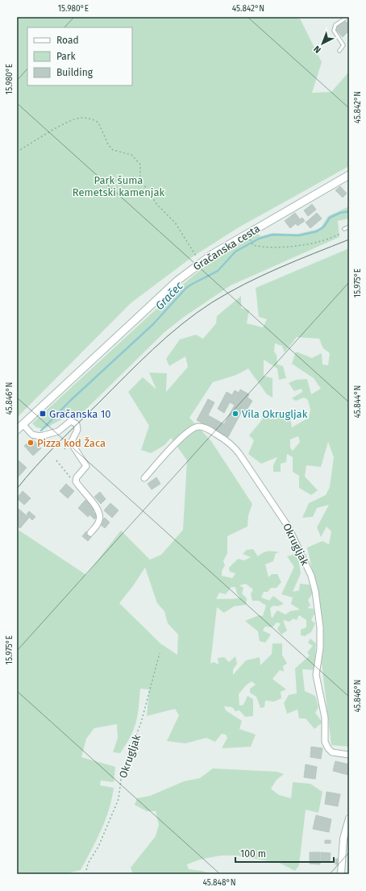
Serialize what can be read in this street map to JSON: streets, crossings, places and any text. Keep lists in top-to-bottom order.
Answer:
{
  "streets": {
    "main road": ["Gračanska cesta"],
    "street": ["Okrugljak"]
  },
  "water": ["Gračec"],
  "parks": ["Park šuma Remetski kamenjak"],
  "places": {
    "transit": ["Gračanska 10"],
    "other": ["Vila Okrugljak", "Pizza kod Žaca"]
  },
  "legend": ["Road", "Park", "Building"],
  "scale_bar": "100 m",
  "north": "bottom left",
  "coordinates": [
    "15.980°E",
    "45.842°N",
    "15.975°E",
    "45.846°N",
    "45.844°N",
    "45.848°N"
  ]
}
